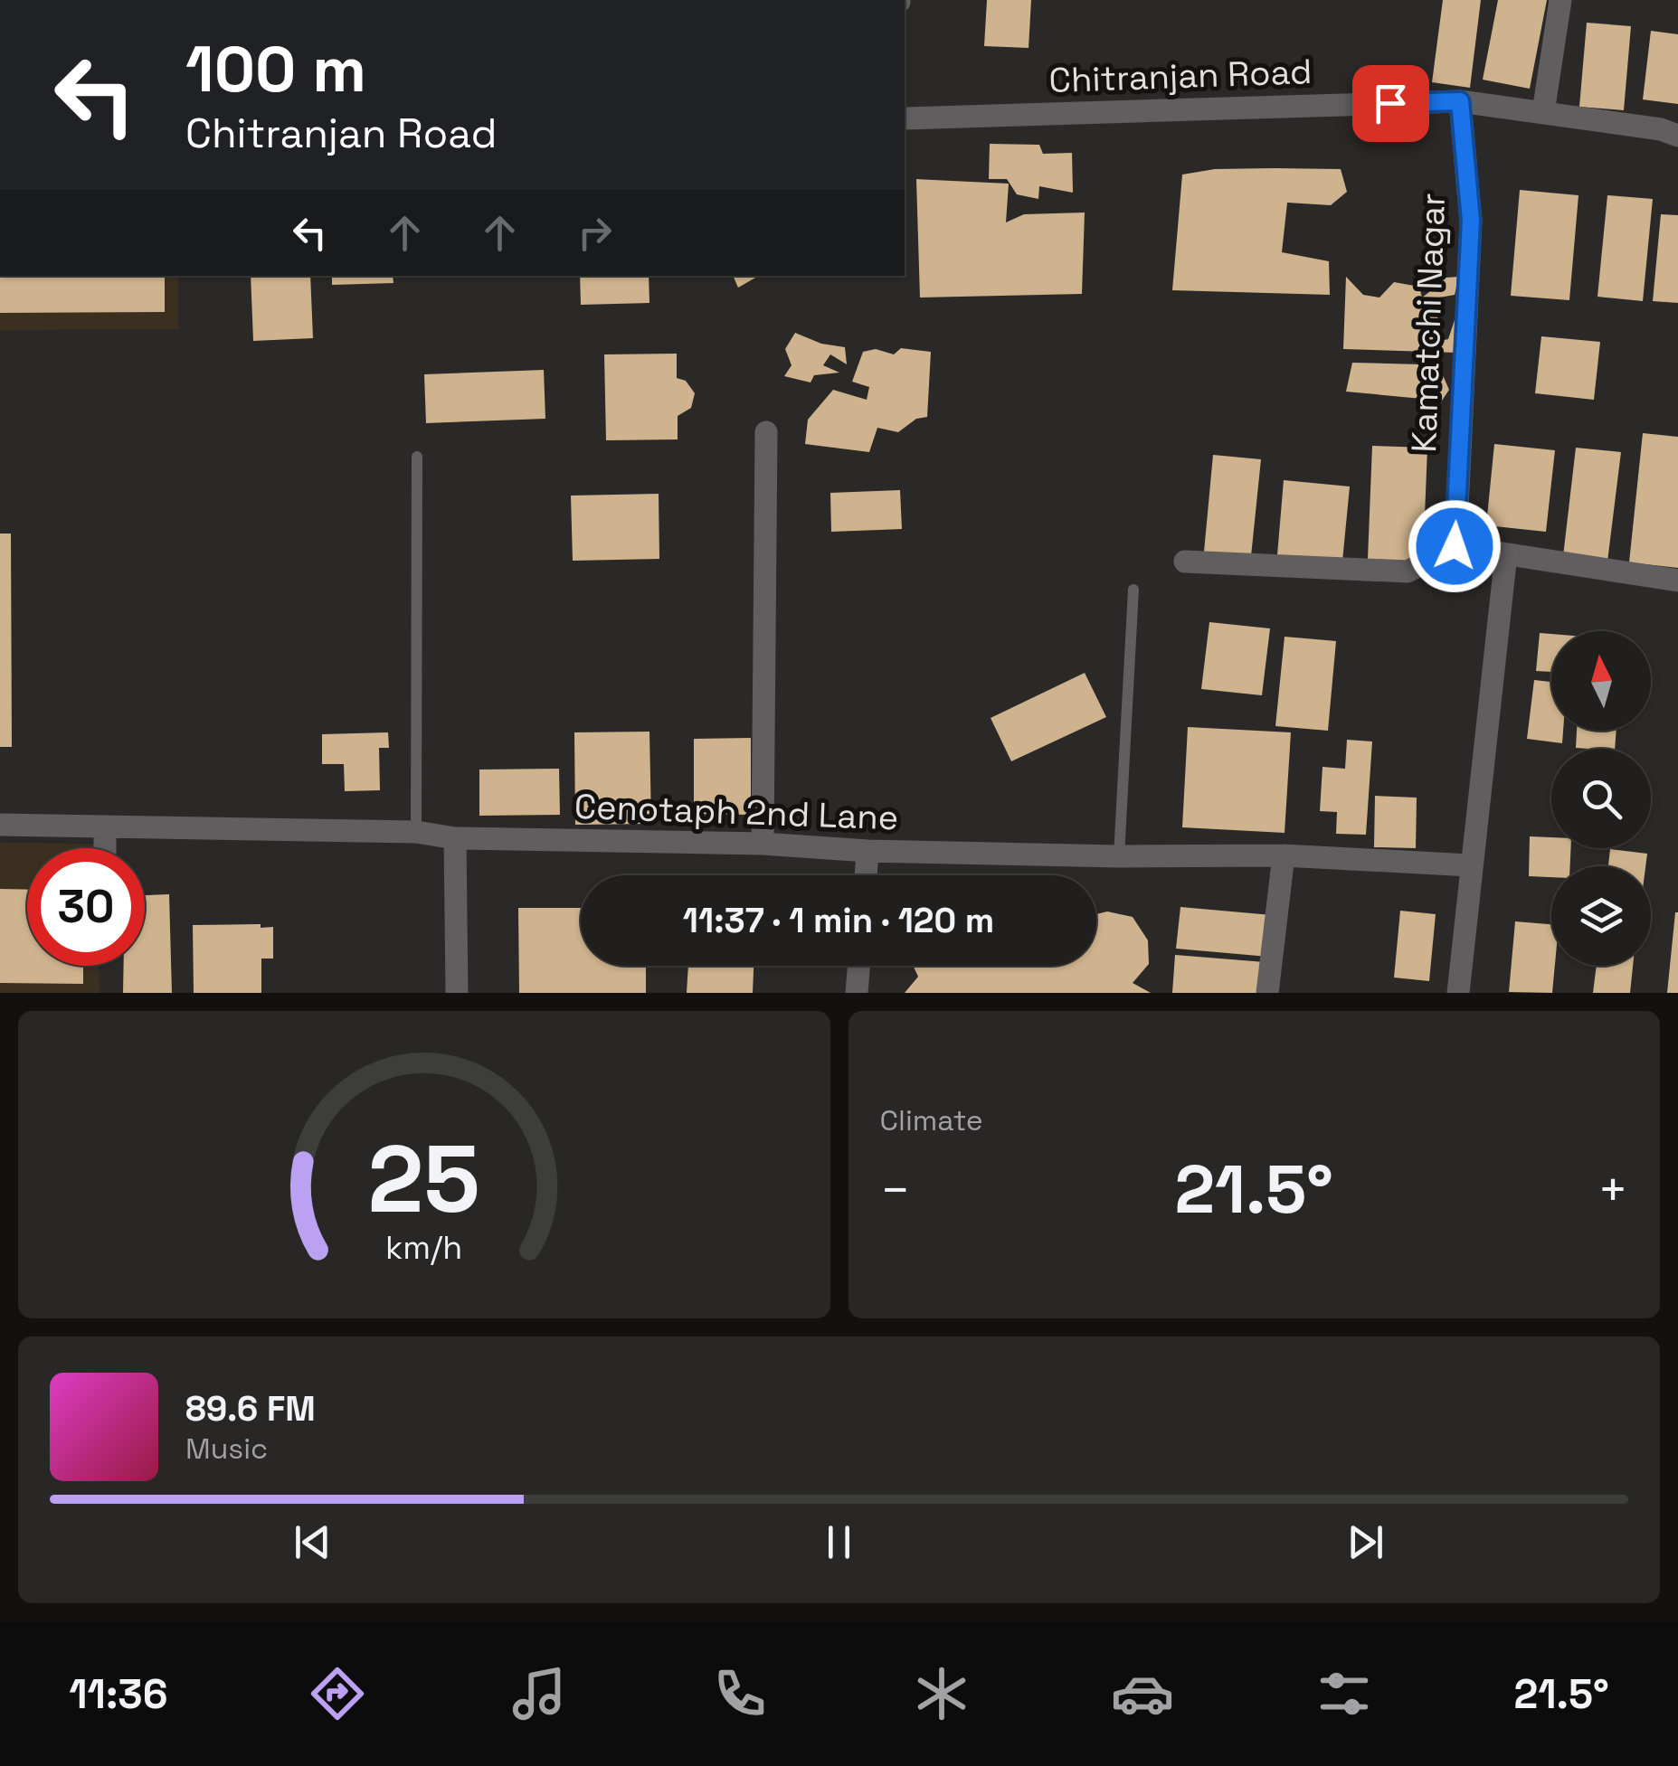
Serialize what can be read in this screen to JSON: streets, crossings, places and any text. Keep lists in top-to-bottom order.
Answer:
{
  "streets": {
    "street": ["Chitranjan Road", "Kamatchi Nagar", "Cenotaph 2nd Lane"]
  },
  "crossings": [
    ["Chitranjan Road", "Kamatchi Nagar"]
  ],
  "north": "top",
  "page": {
    "turn": ["100 m", "Chitranjan Road"],
    "limit": "30",
    "trip": "11:37 · 1 min · 120 m",
    "tile": "Climate",
    "heat": ["−", "21.5°", "+"],
    "song": ["89.6 FM", "Music"],
    "tabs": ["11:36", "21.5°"],
    "gauge": ["25", "km/h"]
  }
}
